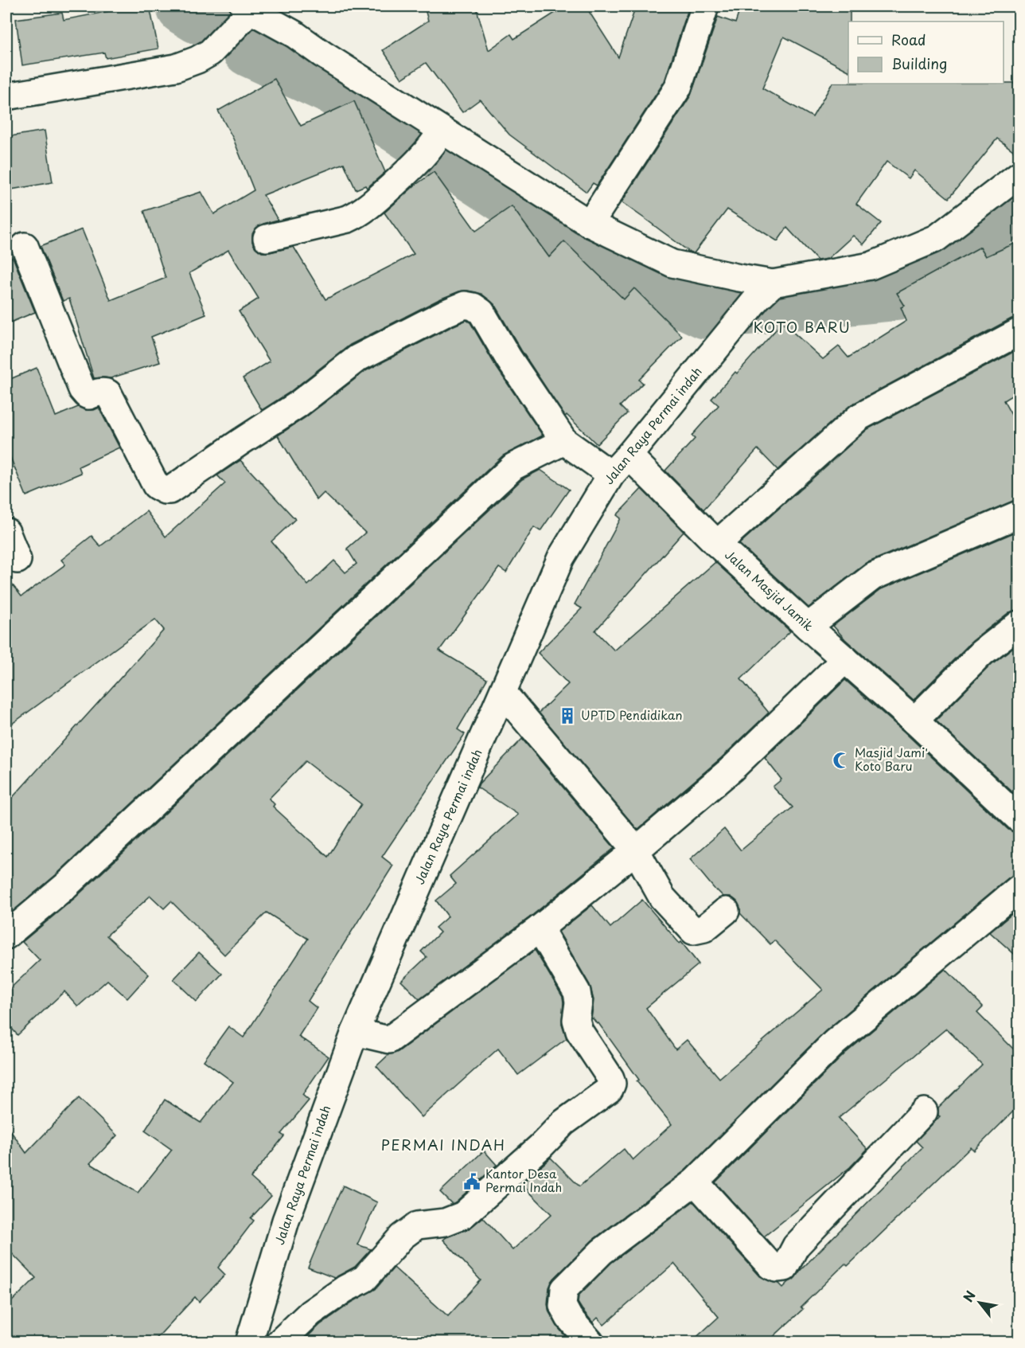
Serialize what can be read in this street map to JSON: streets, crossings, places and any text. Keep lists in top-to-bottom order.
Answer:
{
  "streets": {
    "street": ["Jalan Raya Permai indah", "Jalan Masjid Jamik"]
  },
  "crossings": [
    ["Jalan Raya Permai indah", "Jalan Masjid Jamik"]
  ],
  "districts": ["KOTO BARU", "PERMAI INDAH"],
  "places": {
    "building": ["UPTD Pendidikan"],
    "mosque": ["Masjid Jami' Koto Baru"],
    "public building": ["Kantor Desa Permai Indah"]
  },
  "legend": ["Road", "Building"],
  "north": "top left"
}
